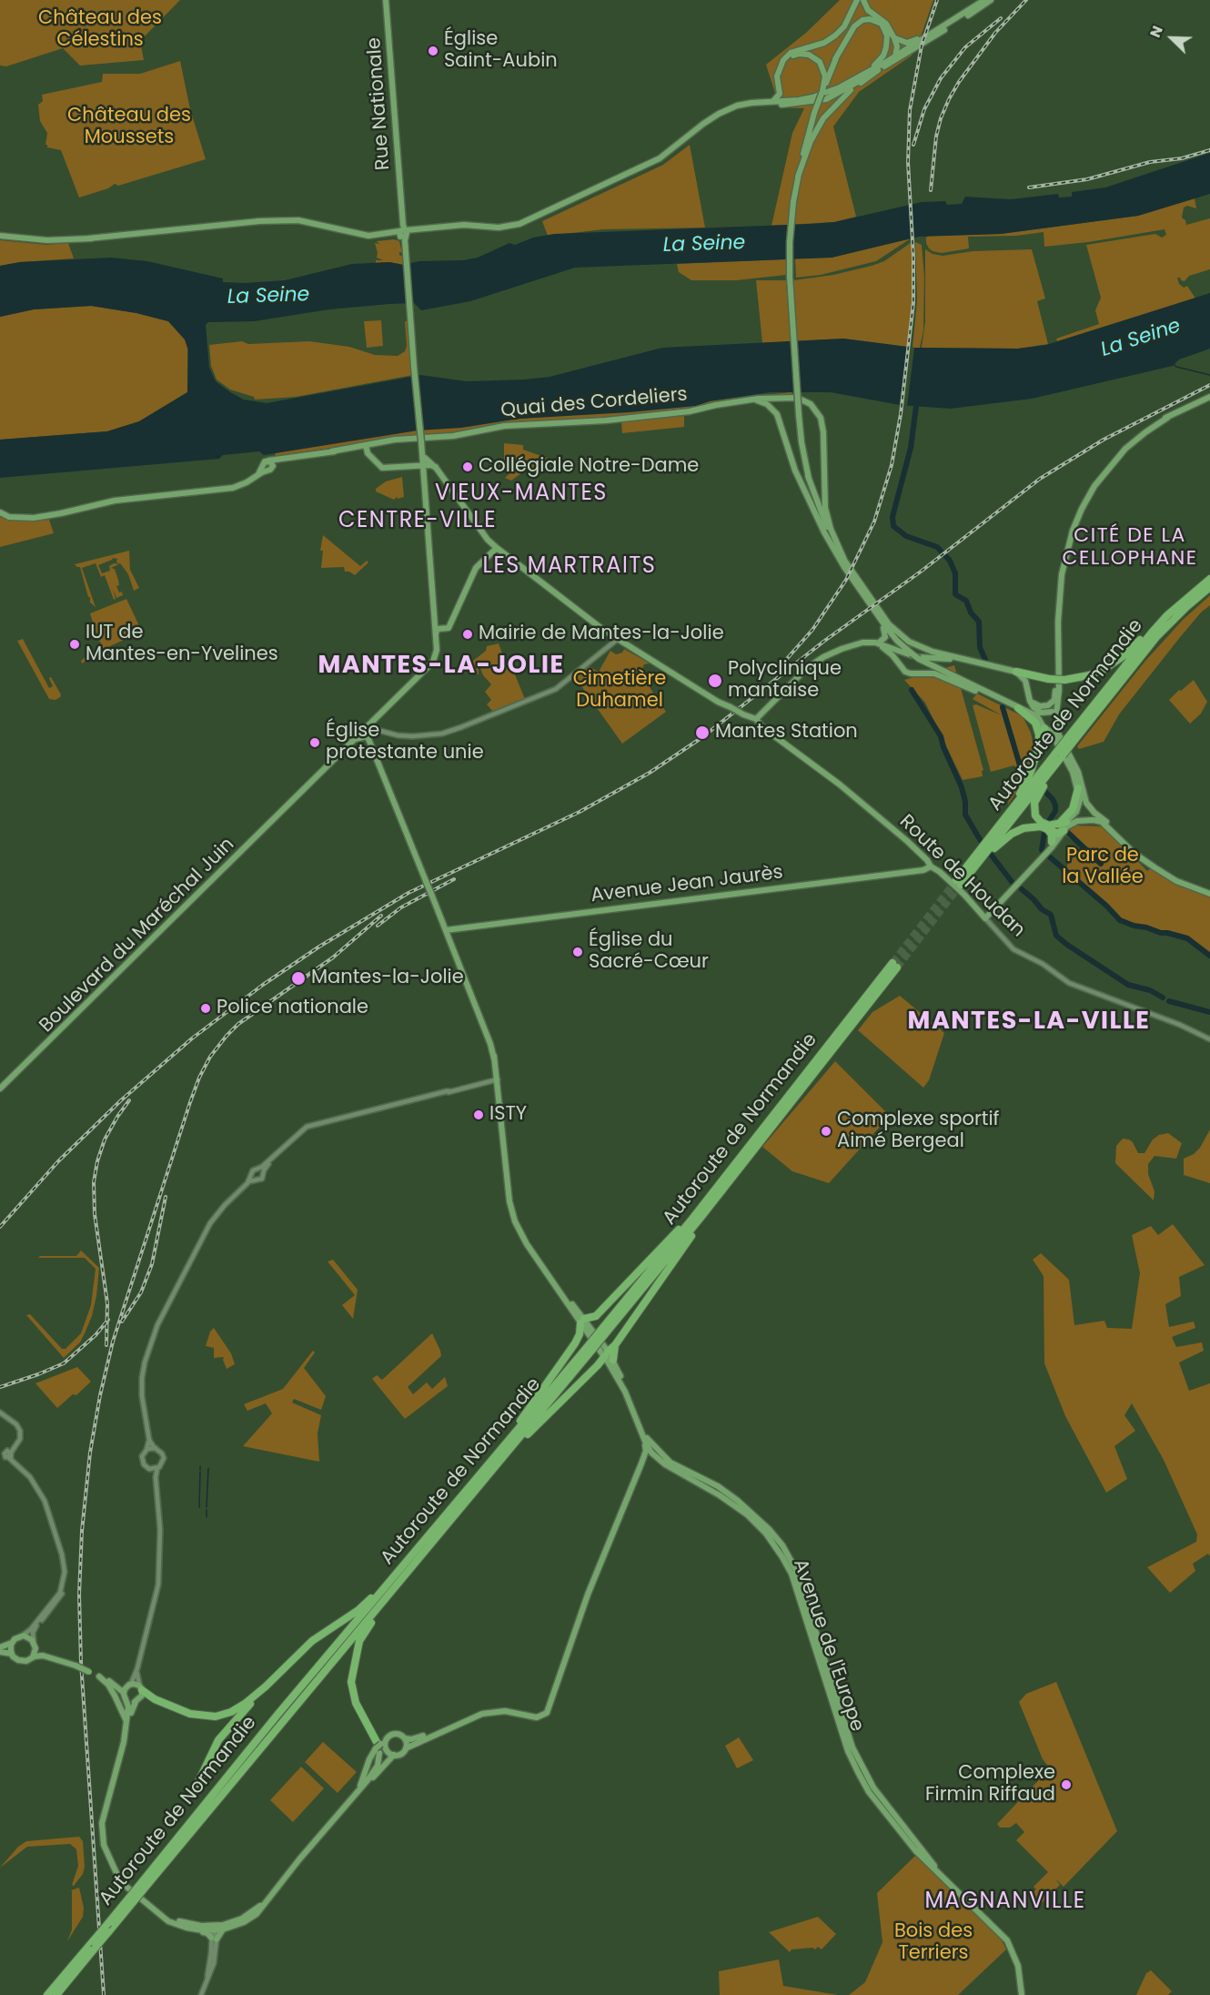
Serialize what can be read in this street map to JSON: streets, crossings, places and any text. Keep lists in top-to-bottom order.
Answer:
{
  "streets": {
    "highway": ["Autoroute de Normandie"],
    "main road": [
      "Rue Nationale",
      "Quai des Cordeliers",
      "Route de Houdan",
      "Avenue Jean Jaurès",
      "Boulevard du Maréchal Juin",
      "Avenue de l'Europe"
    ]
  },
  "crossings": [
    ["Autoroute de Normandie", "Avenue de l'Europe"],
    ["Route de Houdan", "Avenue Jean Jaurès"]
  ],
  "districts": [
    "VIEUX-MANTES",
    "CENTRE-VILLE",
    "CITÉ DE LA CELLOPHANE",
    "LES MARTRAITS",
    "MANTES-LA-JOLIE",
    "MANTES-LA-VILLE",
    "MAGNANVILLE"
  ],
  "water": ["La Seine"],
  "parks": [
    "Château des Célestins",
    "Château des Moussets",
    "Cimetière Duhamel",
    "Parc de la Vallée",
    "Bois des Terriers"
  ],
  "places": [
    "Église Saint-Aubin",
    "Collégiale Notre-Dame",
    "Mairie de Mantes-la-Jolie",
    "IUT de Mantes-en-Yvelines",
    "Polyclinique mantaise",
    "Mantes Station",
    "Église protestante unie",
    "Église du Sacré-Cœur",
    "Mantes-la-Jolie",
    "Police nationale",
    "ISTY",
    "Complexe sportif Aimé Bergeal",
    "Complexe Firmin Riffaud"
  ],
  "north": "top left"
}
